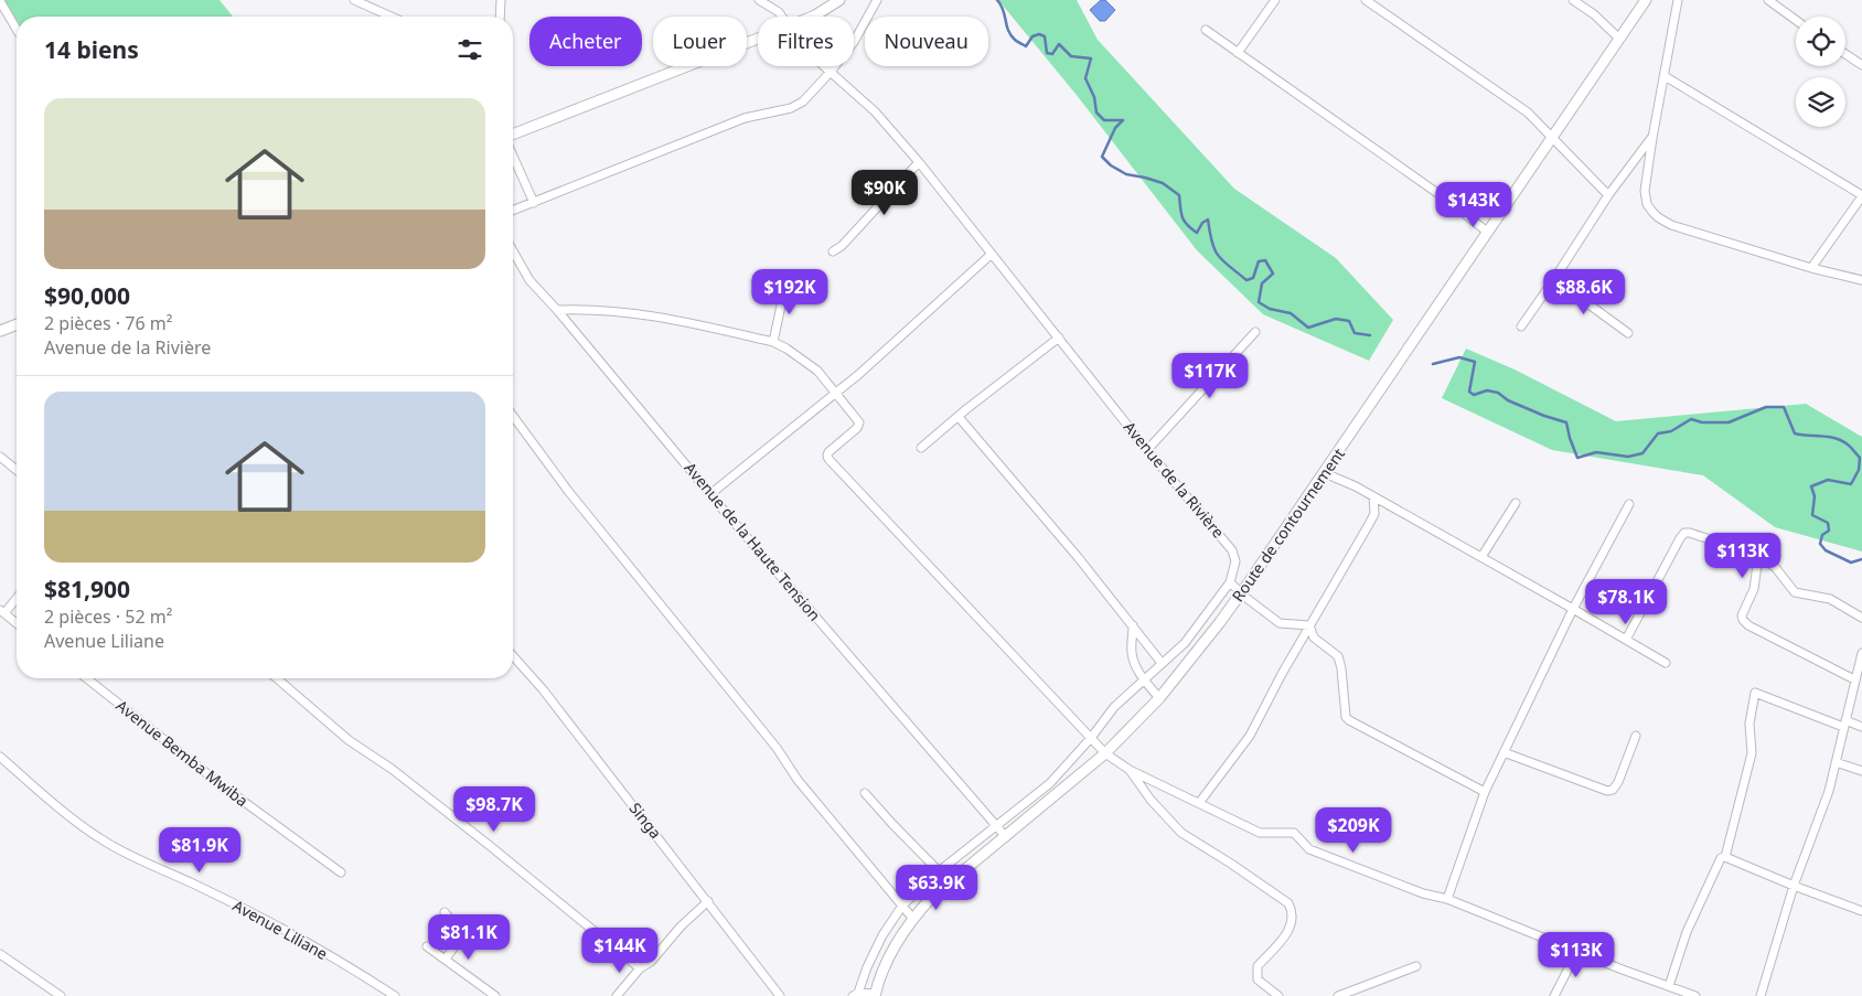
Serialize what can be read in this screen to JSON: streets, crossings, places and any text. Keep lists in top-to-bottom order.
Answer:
{
  "streets": {
    "street": [
      "Avenue de la Rivière",
      "Route de contournement",
      "Avenue de la Haute Tension",
      "Avenue Bemba Mwiba",
      "Singa",
      "Avenue Liliane"
    ]
  },
  "crossings": [
    ["Route de contournement", "Avenue de la Haute Tension"]
  ],
  "page": {
    "chip": [
      "Acheter",
      "Louer",
      "Filtres",
      "Nouveau"
    ],
    "heading": "14 biens",
    "list": [
      {
        "name": "$90,000",
        "note": "2 pièces · 76 m² · Avenue de la Rivière"
      },
      {
        "name": "$81,900",
        "note": "2 pièces · 52 m² · Avenue Liliane"
      }
    ],
    "price": [
      "$90K",
      "$143K",
      "$192K",
      "$88.6K",
      "$117K",
      "$113K",
      "$78.1K",
      "$98.7K",
      "$209K",
      "$81.9K",
      "$63.9K",
      "$81.1K",
      "$144K",
      "$113K"
    ]
  }
}
